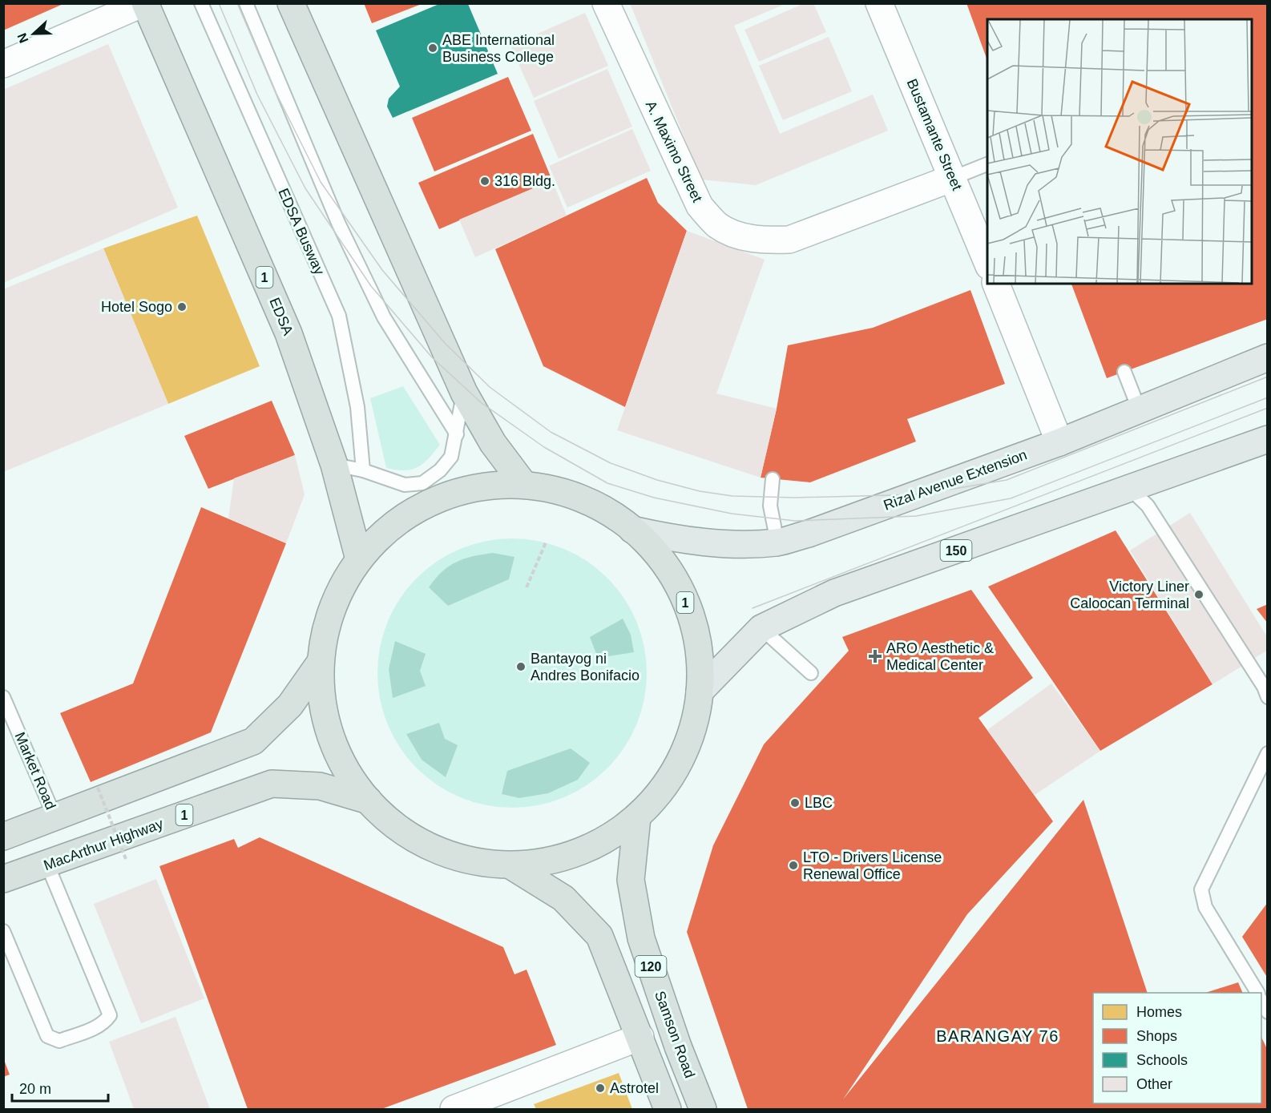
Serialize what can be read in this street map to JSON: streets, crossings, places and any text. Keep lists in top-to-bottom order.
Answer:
{
  "streets": {
    "highway": [
      "1",
      "EDSA",
      "MacArthur Highway",
      "120",
      "Samson Road"
    ],
    "main road": ["Rizal Avenue Extension", "150"],
    "street": ["Bustamante Street", "A. Maximo Street"],
    "lane": ["EDSA Busway", "Market Road"]
  },
  "crossings": [
    ["Bustamante Street", "A. Maximo Street"],
    ["1", "EDSA"],
    ["1", "Rizal Avenue Extension"],
    ["1", "150"],
    ["1", "Market Road"],
    ["1", "MacArthur Highway"],
    ["1", "120"],
    ["1", "Samson Road"]
  ],
  "districts": ["BARANGAY 76"],
  "places": {
    "other": [
      "ABE International Business College",
      "316 Bldg.",
      "Hotel Sogo",
      "Victory Liner Caloocan Terminal",
      "Bantayog ni Andres Bonifacio",
      "LBC",
      "LTO - Drivers License Renewal Office",
      "Astrotel"
    ],
    "health": ["ARO Aesthetic & Medical Center"]
  },
  "legend": [
    "Homes",
    "Shops",
    "Schools",
    "Other"
  ],
  "scale_bar": "20 m",
  "north": "left"
}
